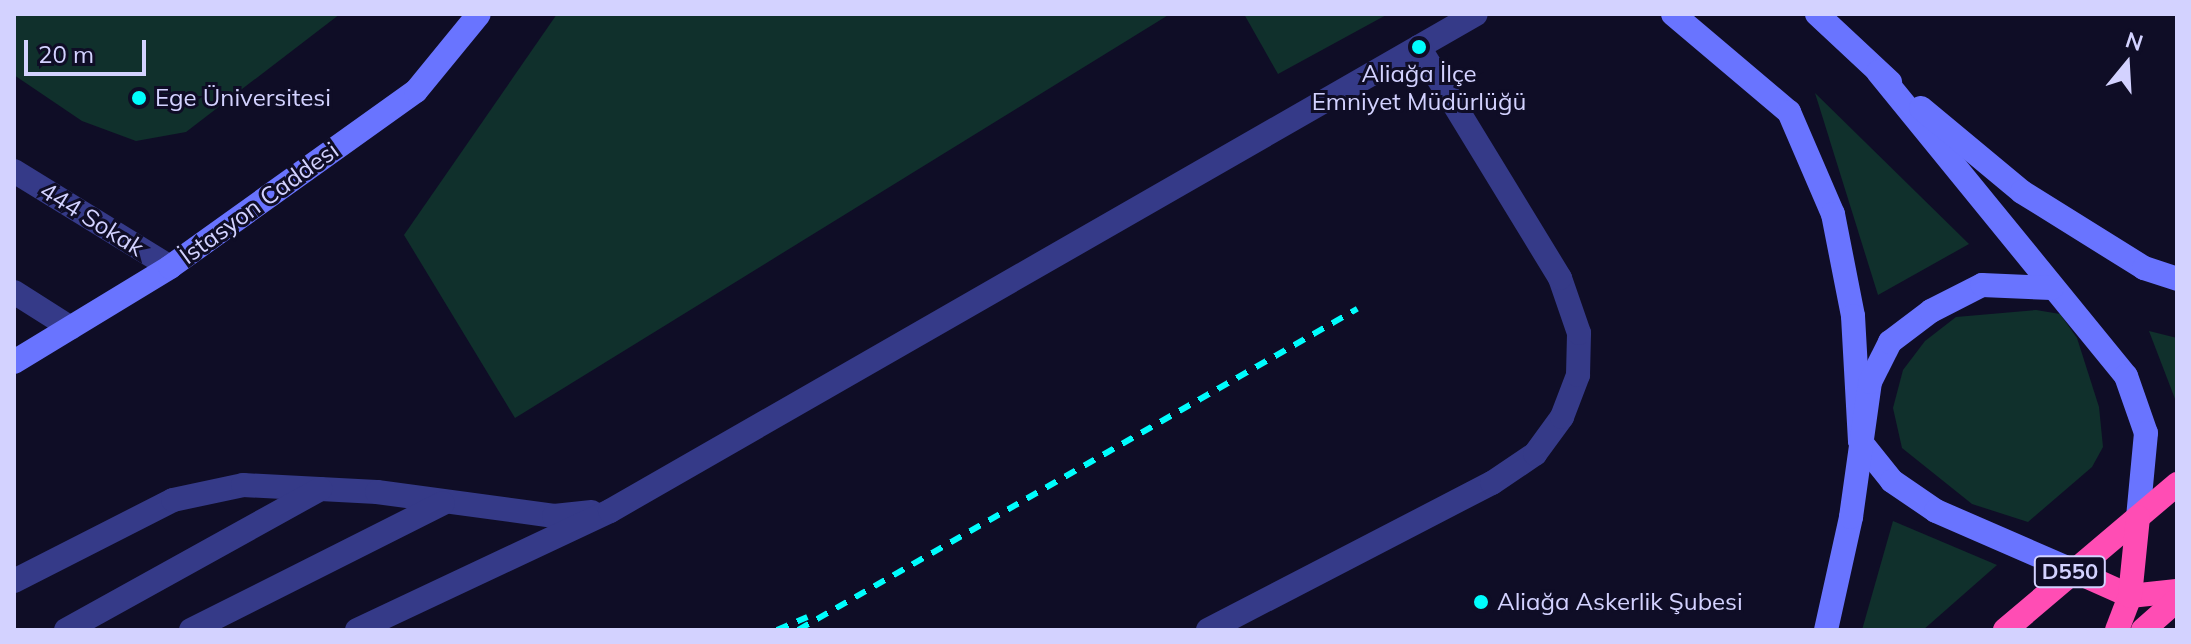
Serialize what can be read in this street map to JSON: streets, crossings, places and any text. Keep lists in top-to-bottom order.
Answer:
{
  "streets": {
    "highway": ["D550"],
    "street": ["İstasyon Caddesi", "444 Sokak"]
  },
  "crossings": [
    ["İstasyon Caddesi", "444 Sokak"]
  ],
  "places": ["Aliağa İlçe Emniyet Müdürlüğü", "Ege Üniversitesi", "Aliağa Askerlik Şubesi"],
  "scale_bar": "20 m",
  "north": "top"
}
